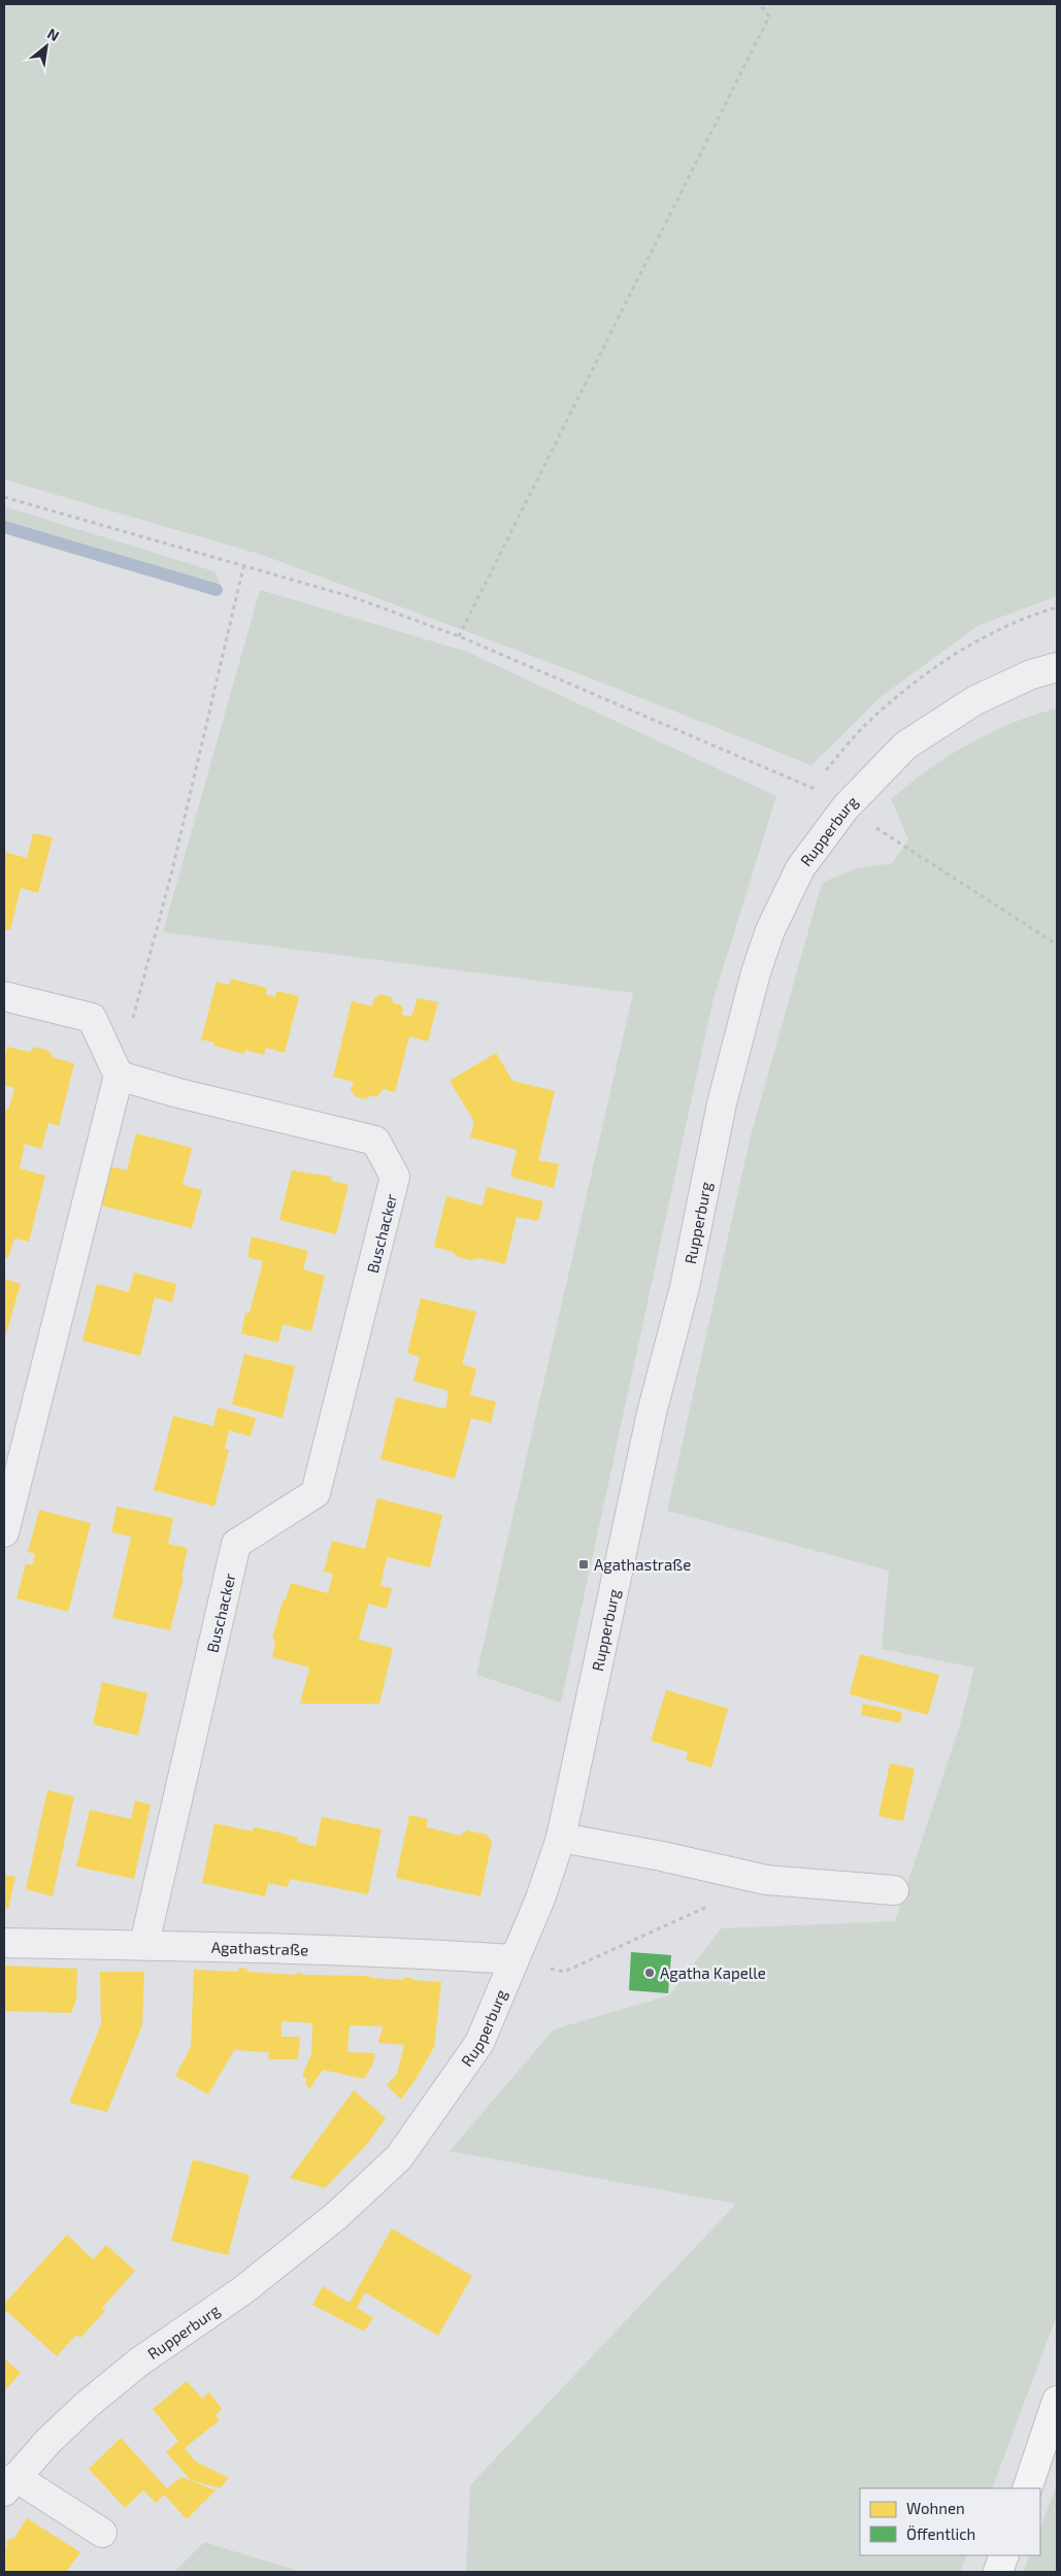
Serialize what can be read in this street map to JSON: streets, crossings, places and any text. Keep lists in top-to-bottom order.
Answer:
{
  "streets": {
    "street": ["Rupperburg", "Buschacker", "Agathastraße"]
  },
  "crossings": [
    ["Rupperburg", "Agathastraße"],
    ["Buschacker", "Agathastraße"]
  ],
  "places": {
    "transit": ["Agathastraße"],
    "other": ["Agatha Kapelle"]
  },
  "legend": ["Wohnen", "Öffentlich"],
  "north": "top right"
}
